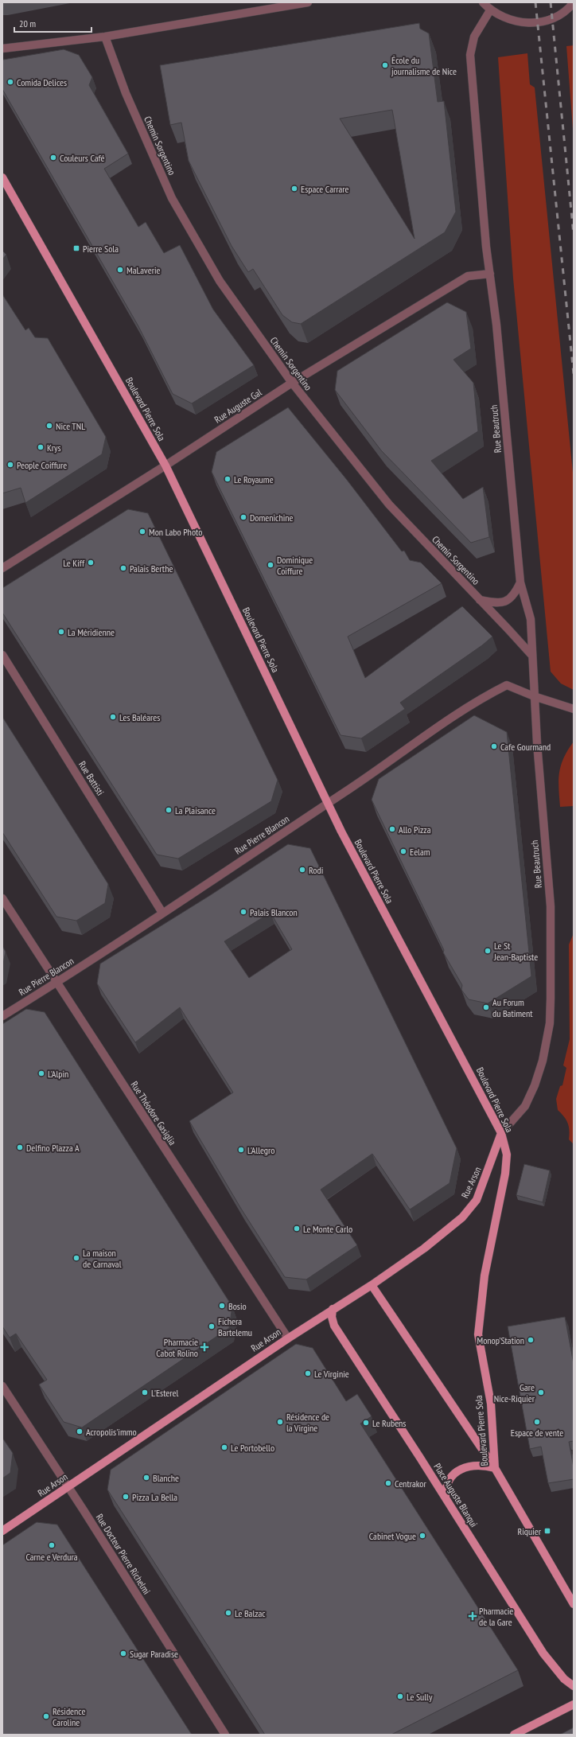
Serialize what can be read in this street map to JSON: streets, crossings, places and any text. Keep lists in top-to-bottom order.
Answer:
{
  "streets": {
    "main road": ["Boulevard Pierre Sola", "Rue Arson", "Place Auguste Blanqui"],
    "street": [
      "Chemin Sorgentino",
      "Rue Auguste Gal",
      "Rue Beautruch",
      "Rue Battisti",
      "Rue Pierre Blancon",
      "Rue Théodore Gasiglia",
      "Rue Docteur Pierre Richelmi"
    ]
  },
  "crossings": [
    ["Chemin Sorgentino", "Rue Auguste Gal"],
    ["Chemin Sorgentino", "Rue Beautruch"],
    ["Rue Auguste Gal", "Boulevard Pierre Sola"],
    ["Rue Auguste Gal", "Rue Beautruch"],
    ["Boulevard Pierre Sola", "Rue Beautruch"],
    ["Boulevard Pierre Sola", "Rue Pierre Blancon"],
    ["Boulevard Pierre Sola", "Rue Arson"],
    ["Rue Beautruch", "Rue Pierre Blancon"],
    ["Rue Beautruch", "Rue Arson"],
    ["Rue Battisti", "Rue Pierre Blancon"],
    ["Rue Pierre Blancon", "Rue Théodore Gasiglia"],
    ["Rue Théodore Gasiglia", "Rue Arson"],
    ["Rue Arson", "Place Auguste Blanqui"],
    ["Rue Arson", "Rue Docteur Pierre Richelmi"]
  ],
  "places": {
    "other": [
      "École du journalisme de Nice",
      "Comida Delices",
      "Couleurs Café",
      "Espace Carrare",
      "MaLaverie",
      "Nice TNL",
      "Krys",
      "People Coiffure",
      "Le Royaume",
      "Domenichine",
      "Mon Labo Photo",
      "Le Kiff",
      "Dominique Coiffure",
      "Palais Berthe",
      "La Méridienne",
      "Les Baléares",
      "Cafe Gourmand",
      "La Plaisance",
      "Allo Pizza",
      "Eelam",
      "Rodi",
      "Palais Blancon",
      "Le St Jean-Baptiste",
      "Au Forum du Batiment",
      "L'Alpin",
      "Delfino Plazza A",
      "L'Allegro",
      "Le Monte Carlo",
      "La maison de Carnaval",
      "Bosio",
      "Fichera Bartelemu",
      "Monop’Station",
      "Le Virginie",
      "L'Esterel",
      "Gare Nice-Riquier",
      "Résidence de la Virgine",
      "Espace de vente",
      "Le Rubens",
      "Acropolis'immo",
      "Le Portobello",
      "Blanche",
      "Centrakor",
      "Pizza La Bella",
      "Cabinet Vogue",
      "Carne e Verdura",
      "Le Balzac",
      "Sugar Paradise",
      "Le Sully",
      "Résidence Caroline"
    ],
    "transit": ["Pierre Sola", "Riquier"],
    "health": ["Pharmacie Cabot Rolino", "Pharmacie de la Gare"]
  },
  "scale_bar": "20 m"
}
